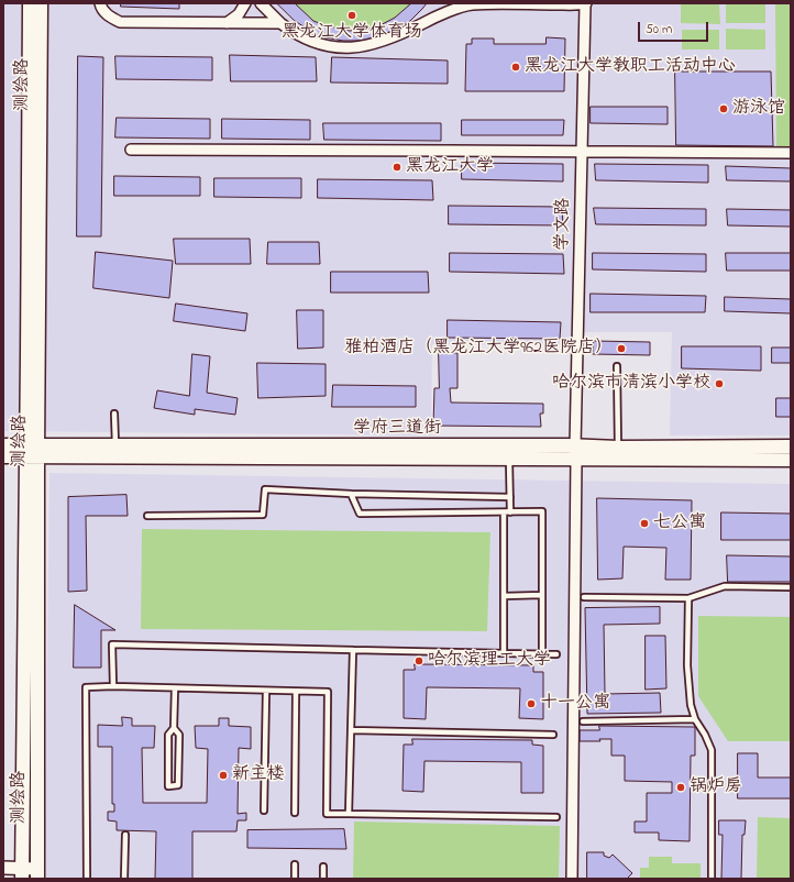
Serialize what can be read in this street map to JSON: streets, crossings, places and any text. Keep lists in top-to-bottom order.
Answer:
{
  "streets": {
    "main road": ["测绘路", "学府三道街"],
    "street": ["学文路"]
  },
  "crossings": [
    ["测绘路", "学府三道街"],
    ["学文路", "学府三道街"]
  ],
  "places": [
    "黑龙江大学体育场",
    "黑龙江大学教职工活动中心",
    "游泳馆",
    "黑龙江大学",
    "雅柏酒店（黑龙江大学962医院店）",
    "哈尔滨市清滨小学校",
    "七公寓",
    "哈尔滨理工大学",
    "十一公寓",
    "新主楼",
    "锅炉房"
  ],
  "scale_bar": "50 m"
}
